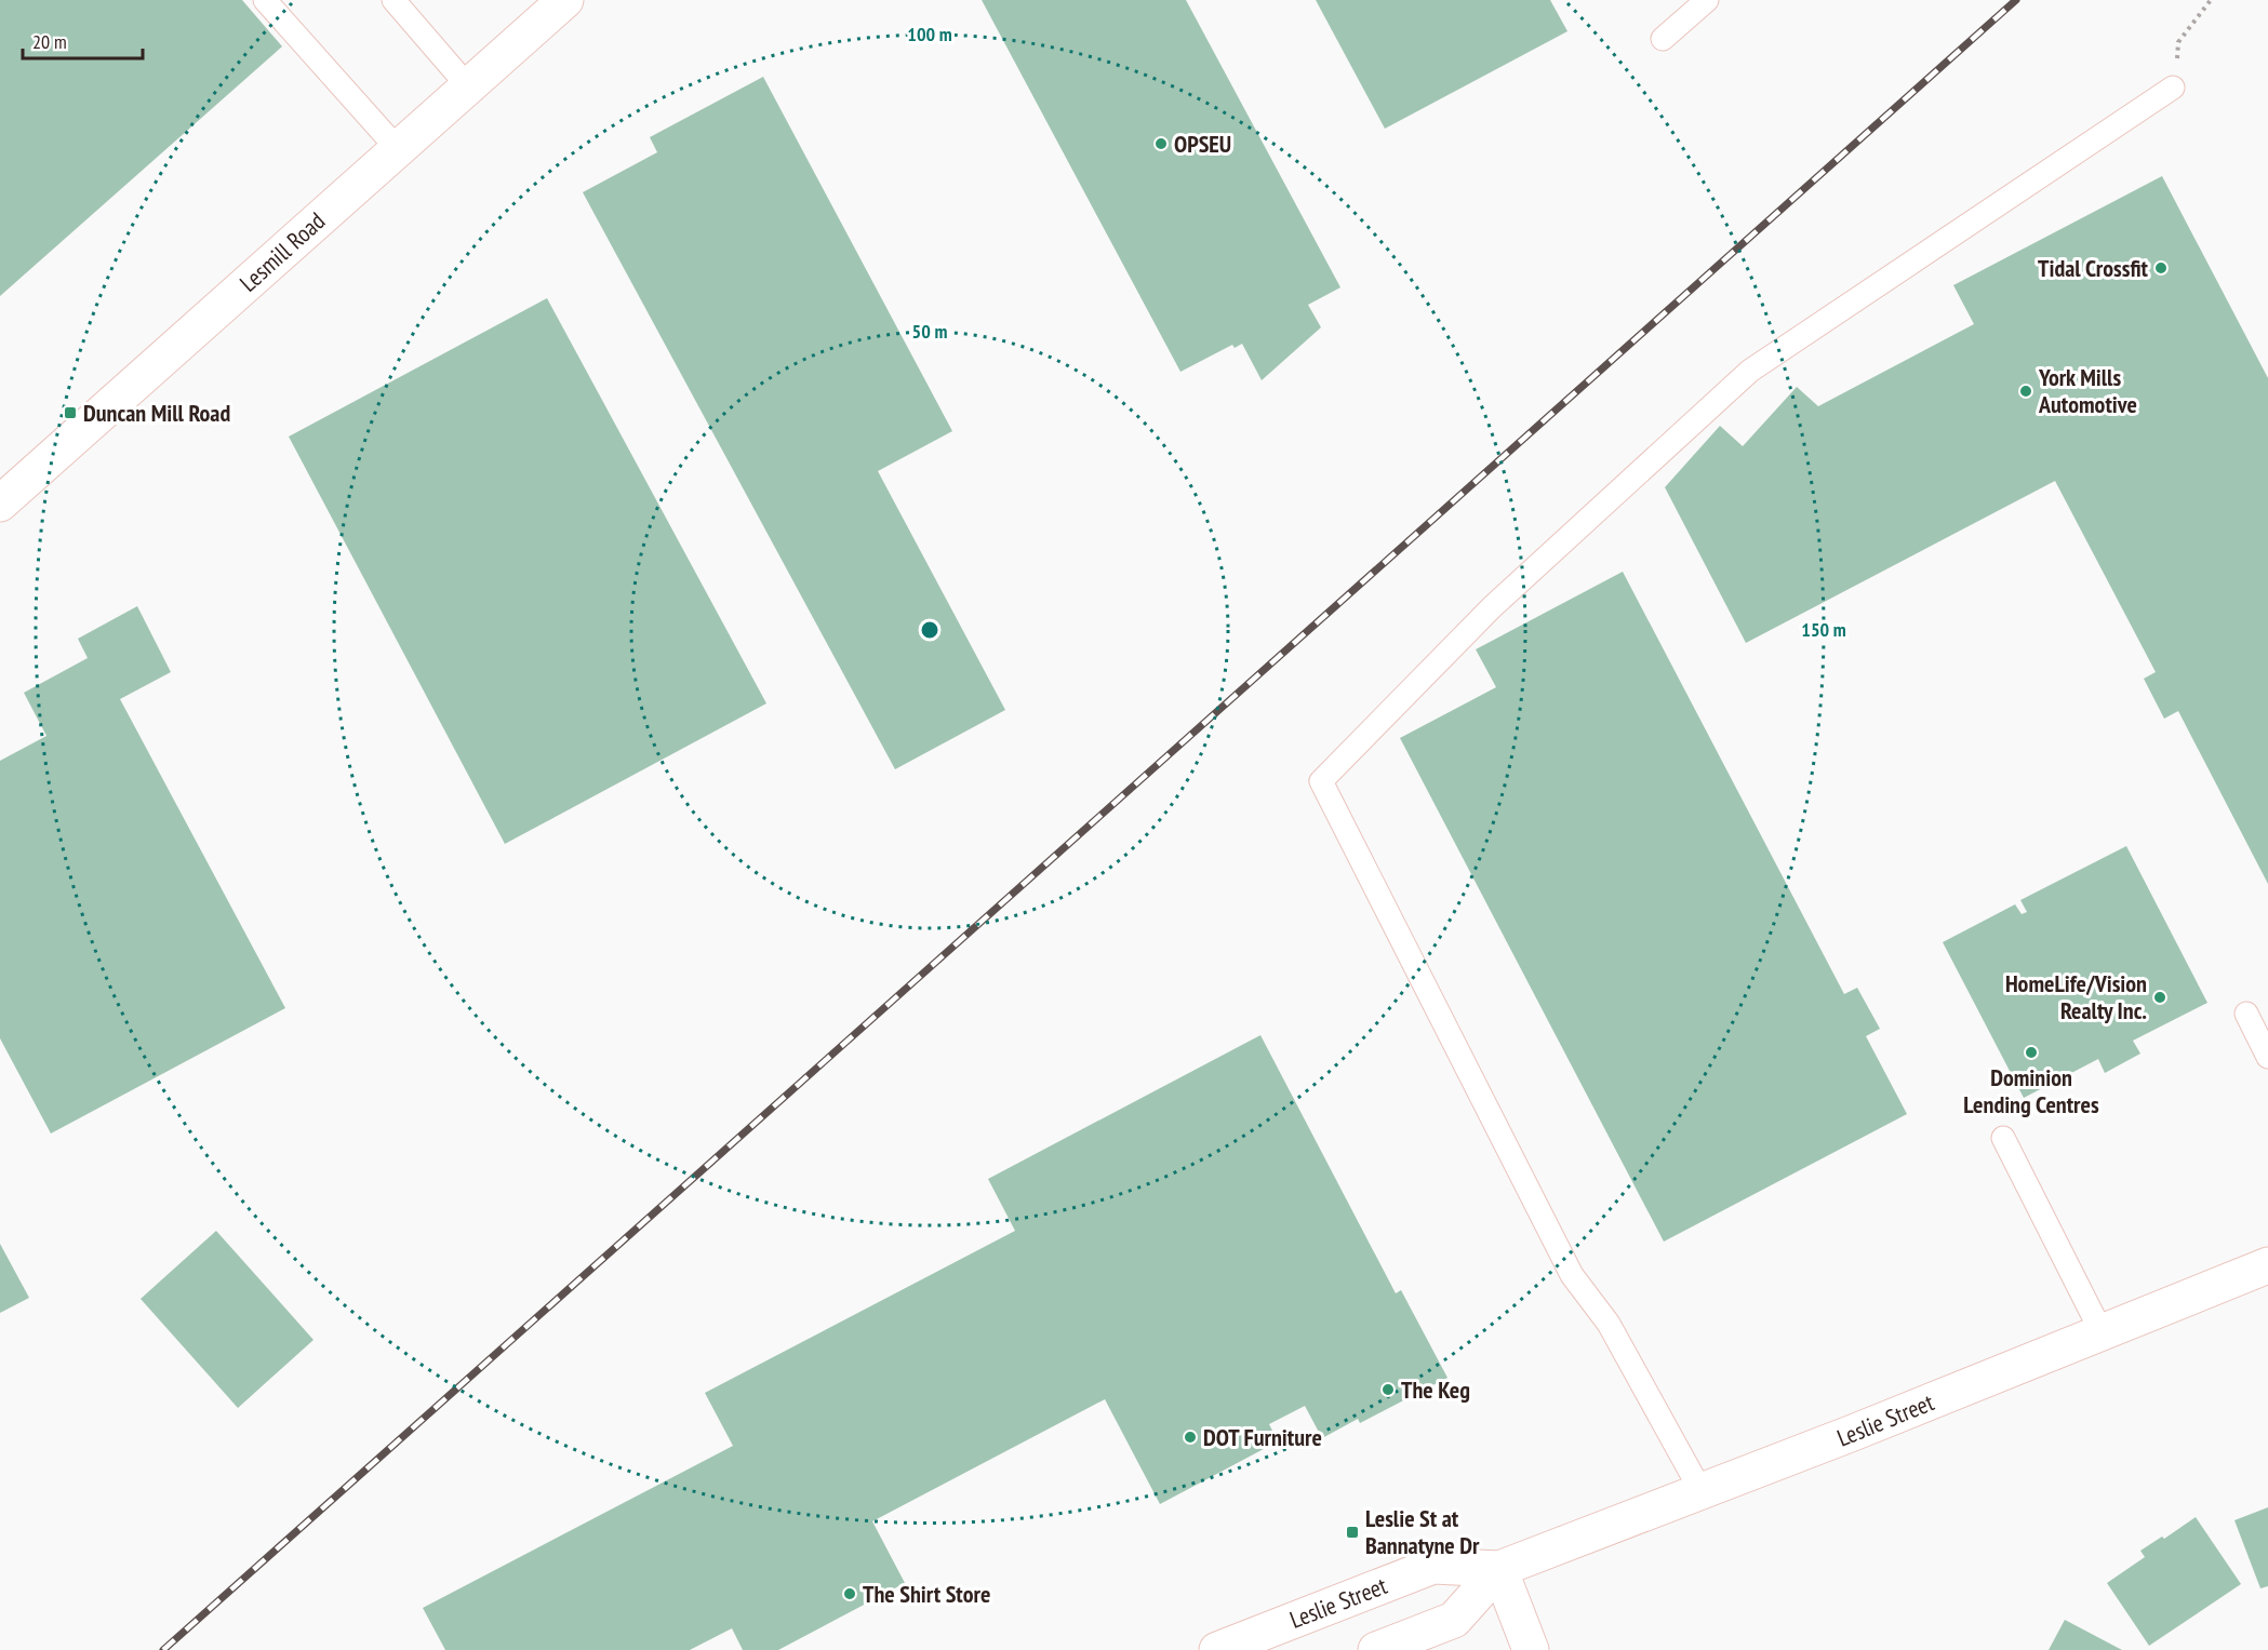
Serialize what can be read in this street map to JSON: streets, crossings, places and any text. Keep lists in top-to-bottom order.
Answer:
{
  "streets": {
    "main road": ["Lesmill Road", "Leslie Street"]
  },
  "places": {
    "other": [
      "OPSEU",
      "Tidal Crossfit",
      "York Mills Automotive",
      "HomeLife/Vision Realty Inc.",
      "Dominion Lending Centres",
      "The Keg",
      "DOT Furniture",
      "The Shirt Store"
    ],
    "transit": ["Duncan Mill Road", "Leslie St at Bannatyne Dr"]
  },
  "scale_bar": "20 m",
  "rings": ["100 m", "50 m", "150 m"]
}
